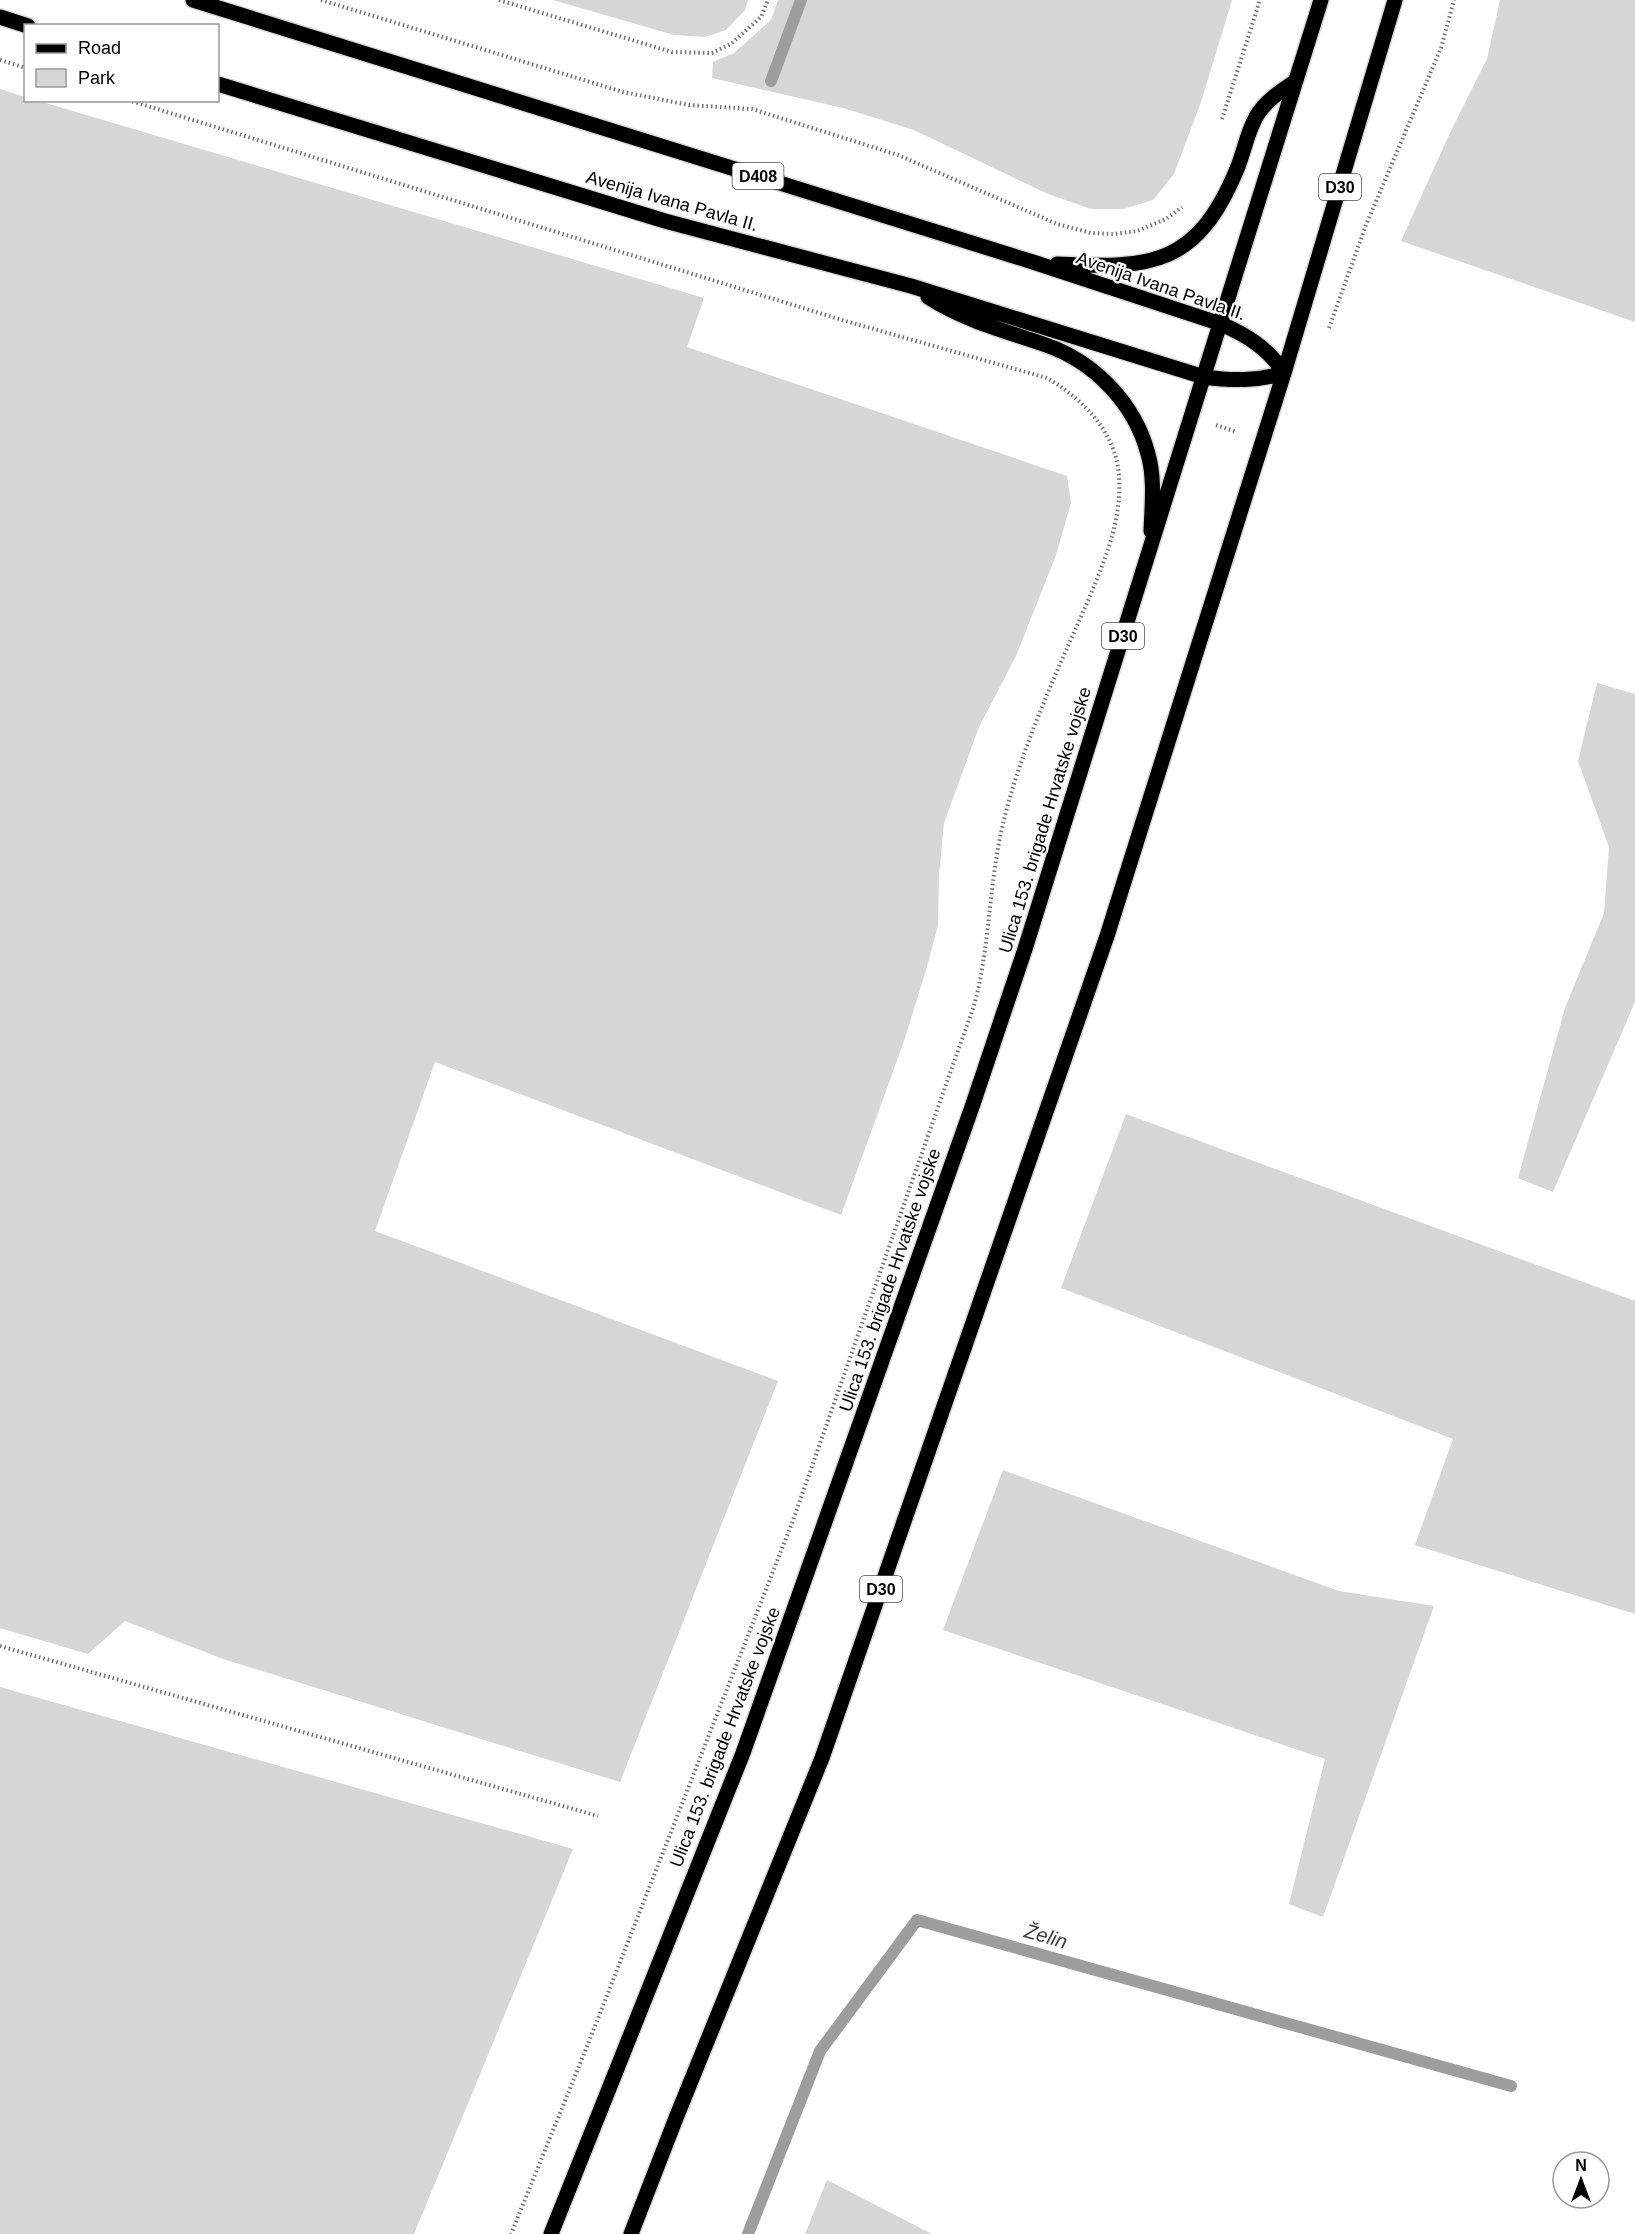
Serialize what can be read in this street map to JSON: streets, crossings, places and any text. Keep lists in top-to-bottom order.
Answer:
{
  "streets": {
    "main road": [
      "D408",
      "D30",
      "Avenija Ivana Pavla II.",
      "Ulica 153. brigade Hrvatske vojske"
    ]
  },
  "crossings": [
    ["D30", "Avenija Ivana Pavla II."],
    ["D30", "Ulica 153. brigade Hrvatske vojske"],
    ["Avenija Ivana Pavla II.", "Ulica 153. brigade Hrvatske vojske"]
  ],
  "water": ["Želin"],
  "legend": ["Road", "Park"],
  "north": "top"
}
